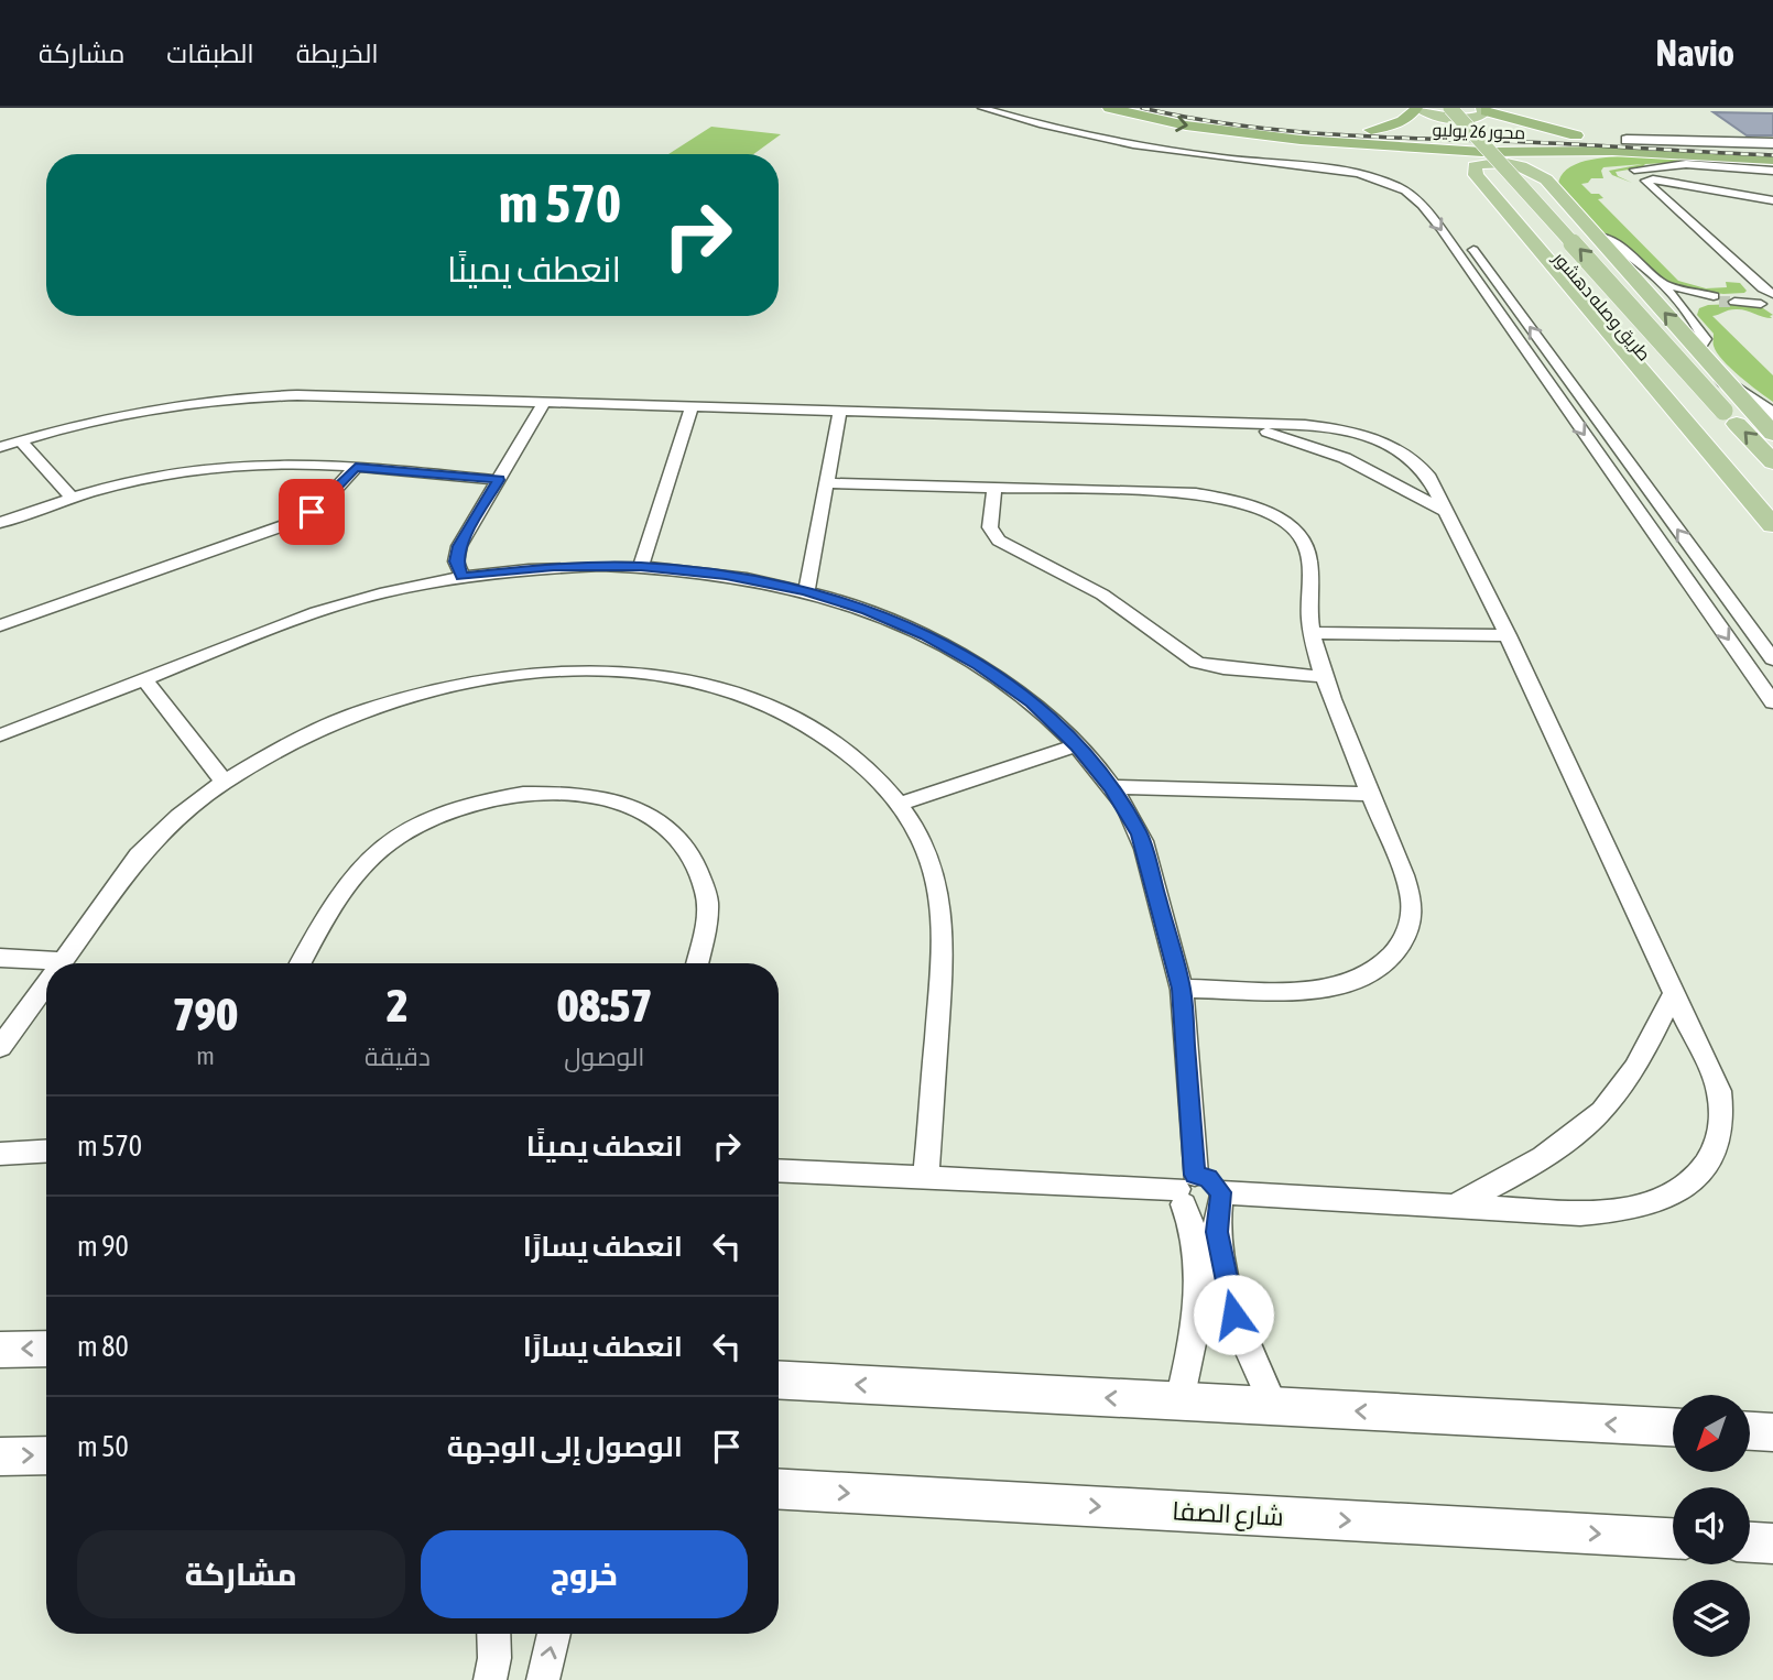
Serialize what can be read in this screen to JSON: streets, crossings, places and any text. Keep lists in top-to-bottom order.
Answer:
{
  "streets": {
    "highway": ["محور 26 يوليو"],
    "main road": ["طريق وصله دهشور"],
    "street": ["شارع الصفا"]
  },
  "north": "bottom left",
  "page": {
    "header": "Navio",
    "nav": ["الخريطة", "الطبقات", "مشاركة"],
    "turn": ["570 m", "انعطف يمينًا"],
    "eta": [
      "08:57",
      "الوصول",
      "2",
      "دقيقة",
      "790",
      "m"
    ],
    "list": [
      {
        "name": "انعطف يمينًا",
        "value": "570 m"
      },
      {
        "name": "انعطف يسارًا",
        "value": "90 m"
      },
      {
        "name": "انعطف يسارًا",
        "value": "80 m"
      },
      {
        "name": "الوصول إلى الوجهة",
        "value": "50 m"
      }
    ],
    "buttons": ["خروج", "مشاركة"]
  }
}
